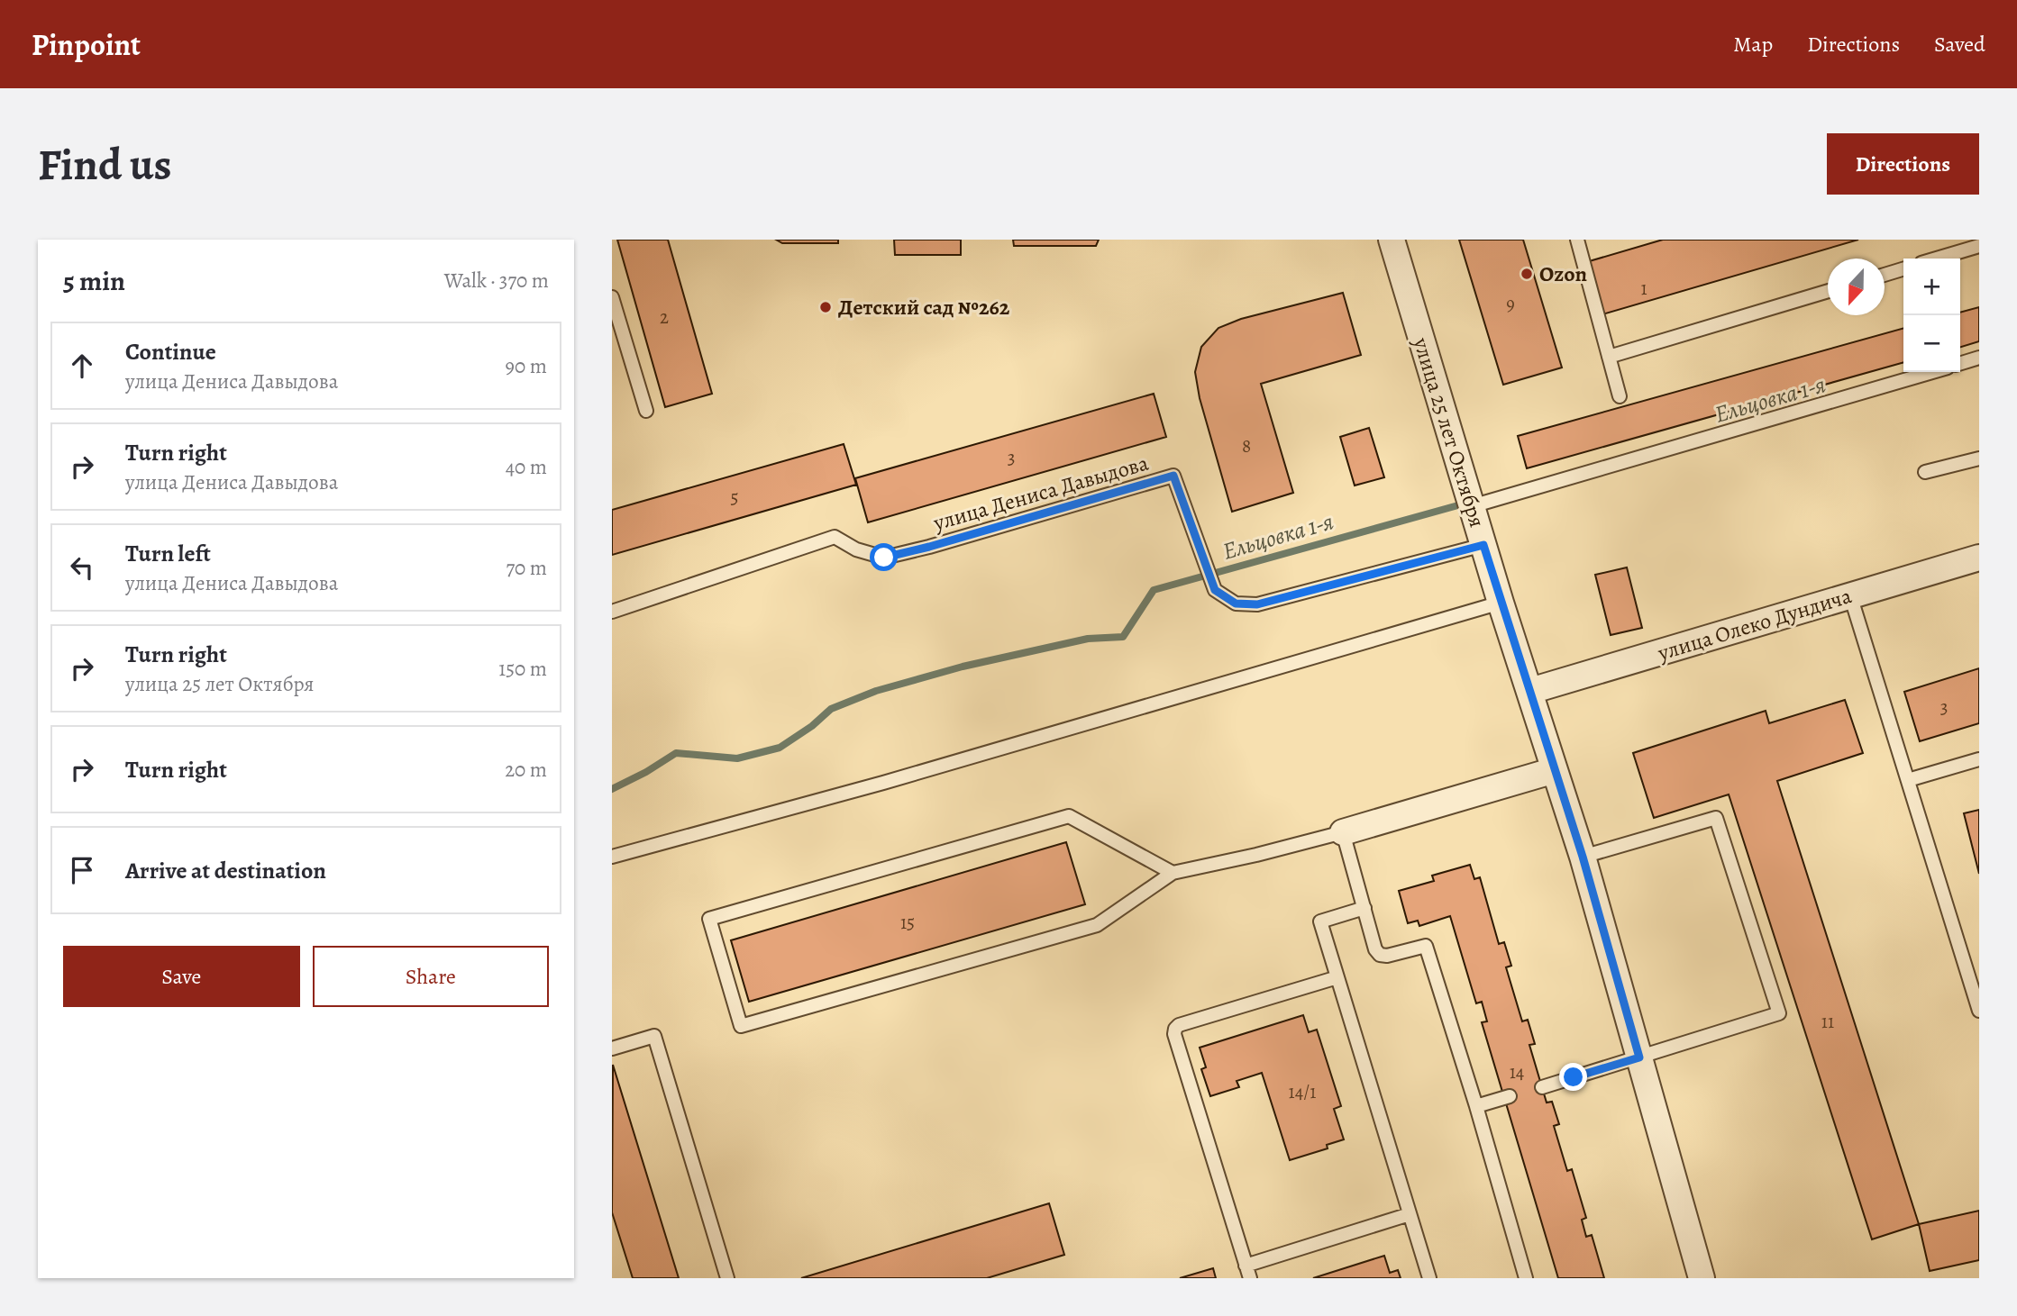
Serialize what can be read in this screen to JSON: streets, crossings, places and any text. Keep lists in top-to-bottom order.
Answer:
{
  "streets": {
    "street": ["улица 25 лет Октября", "улица Олеко Дундича"],
    "lane": ["улица Дениса Давыдова"]
  },
  "crossings": [
    ["улица 25 лет Октября", "улица Дениса Давыдова"],
    ["улица 25 лет Октября", "улица Олеко Дундича"]
  ],
  "water": ["Ельцовка 1-я"],
  "places": ["Ozon", "Детский сад №262"],
  "house_numbers": [
    "1",
    "9",
    "2",
    "8",
    "3",
    "5",
    "3",
    "15",
    "11",
    "14",
    "14/1"
  ],
  "north": "bottom",
  "page": {
    "header": "Pinpoint",
    "nav": ["Map", "Directions", "Saved"],
    "buttons": [
      "Directions",
      ["Save", "Share"]
    ],
    "title": "Find us",
    "heading": ["5 min", "Walk · 370 m"],
    "map_buttons": ["+", "−"],
    "list": [
      ["Continue", "улица Дениса Давыдова", "90 m"],
      ["Turn right", "улица Дениса Давыдова", "40 m"],
      ["Turn left", "улица Дениса Давыдова", "70 m"],
      ["Turn right", "улица 25 лет Октября", "150 m"],
      ["Turn right", "20 m"],
      "Arrive at destination"
    ]
  }
}
